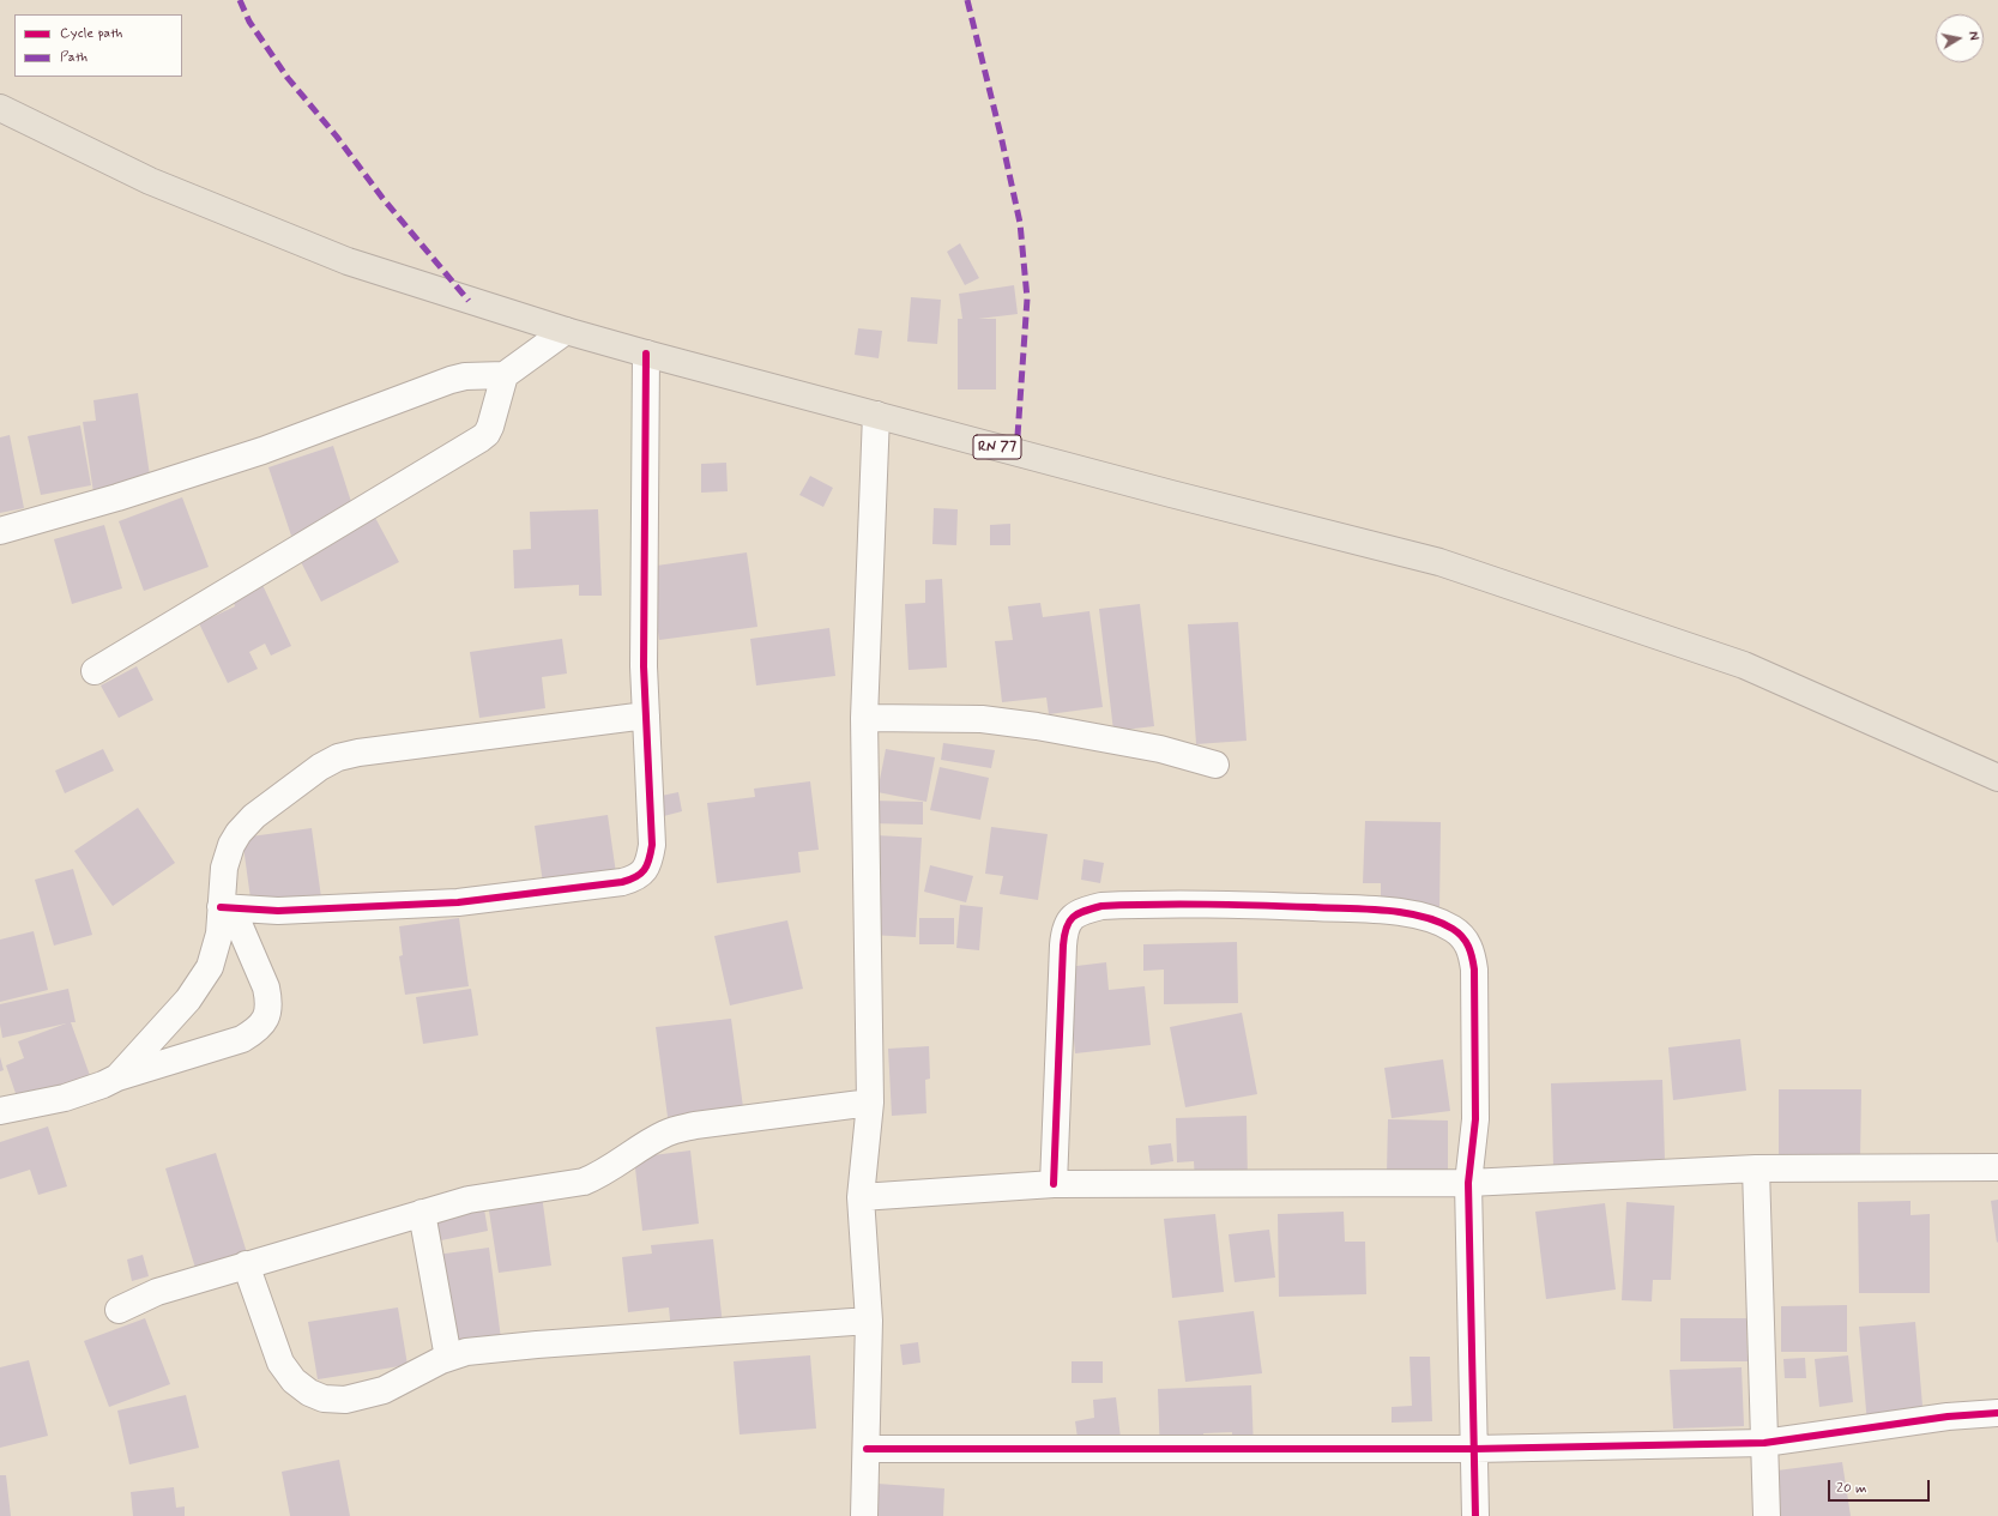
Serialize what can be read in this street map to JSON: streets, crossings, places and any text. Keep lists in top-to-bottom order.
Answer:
{
  "streets": {
    "main road": ["RN 77"]
  },
  "legend": ["Cycle path", "Path"],
  "scale_bar": "20 m",
  "north": "right"
}
